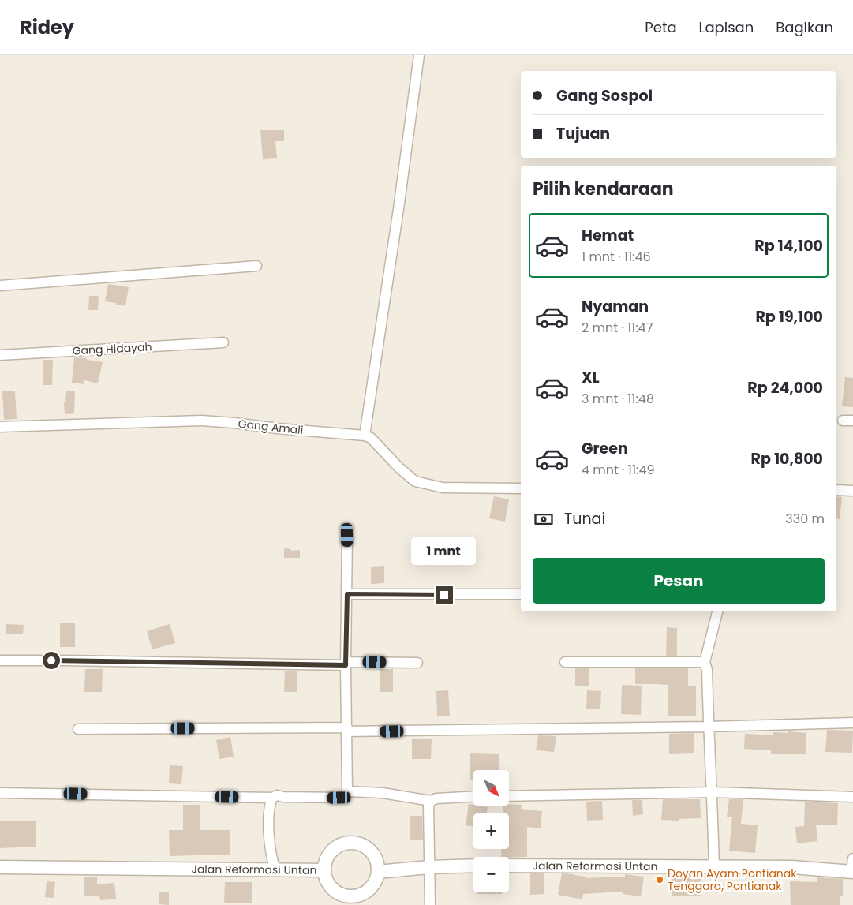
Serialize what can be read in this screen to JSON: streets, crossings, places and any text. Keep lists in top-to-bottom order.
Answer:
{
  "streets": {
    "street": ["Gang Hidayah", "Gang Amali", "Jalan Reformasi Untan"]
  },
  "places": ["Doyan Ayam Pontianak Tenggara, Pontianak"],
  "north": "bottom right",
  "page": {
    "header": "Ridey",
    "nav": ["Peta", "Lapisan", "Bagikan"],
    "banner": ["Gang Sospol", "Tujuan"],
    "heading": "Pilih kendaraan",
    "list": [
      {
        "name": "Hemat",
        "note": "1 mnt · 11:46",
        "value": "Rp 14,100"
      },
      {
        "name": "Nyaman",
        "note": "2 mnt · 11:47",
        "value": "Rp 19,100"
      },
      {
        "name": "XL",
        "note": "3 mnt · 11:48",
        "value": "Rp 24,000"
      },
      {
        "name": "Green",
        "note": "4 mnt · 11:49",
        "value": "Rp 10,800"
      }
    ],
    "pay": ["Tunai", "330 m"],
    "bubble": "1 mnt",
    "buttons": "Pesan",
    "map_buttons": ["+", "−"]
  }
}
